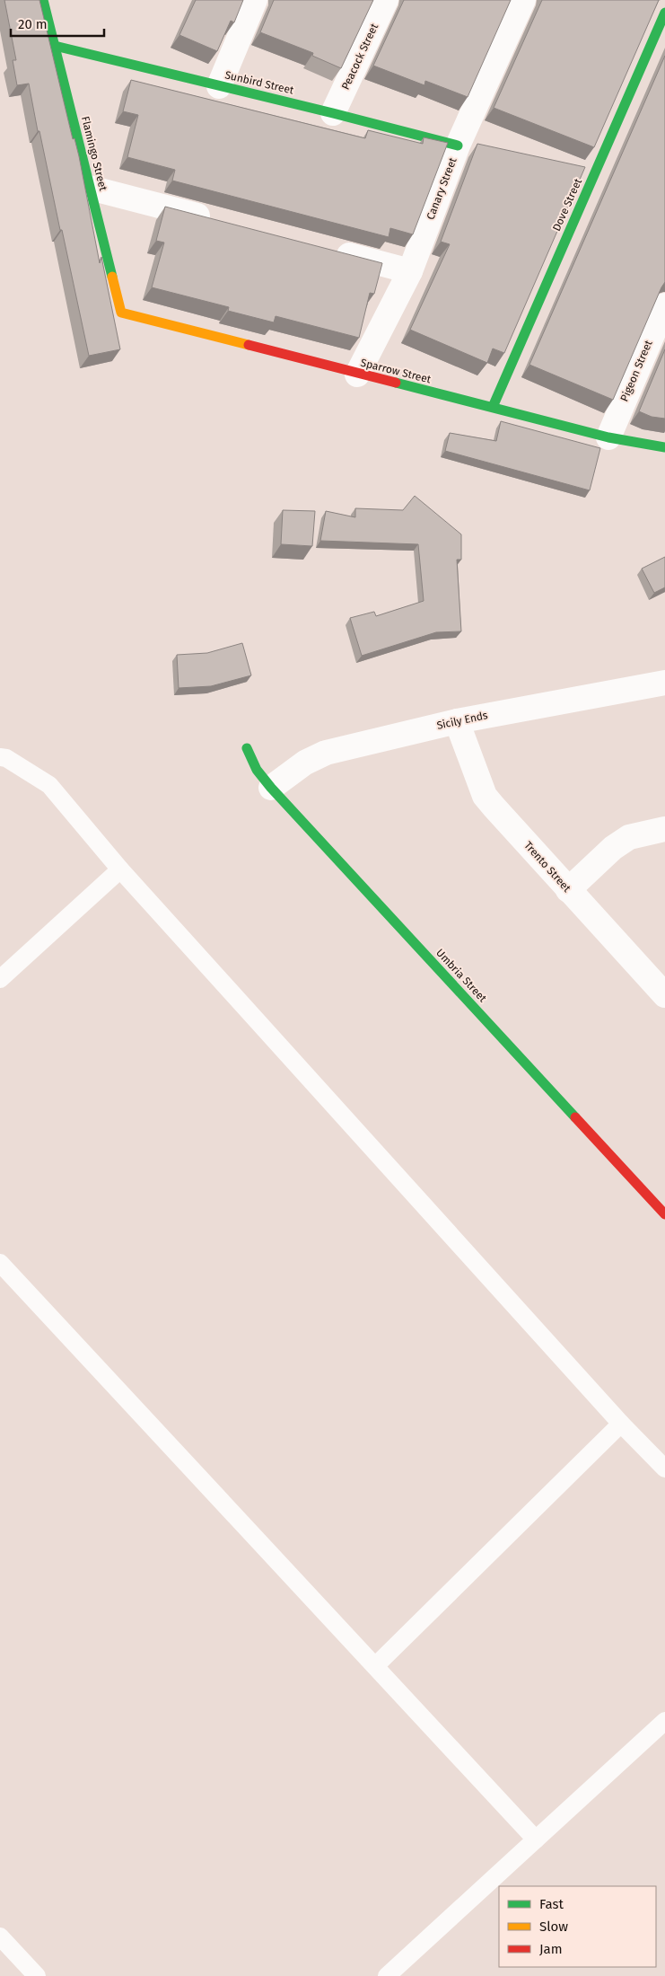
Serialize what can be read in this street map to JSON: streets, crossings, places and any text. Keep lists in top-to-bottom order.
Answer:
{
  "streets": {
    "street": [
      "Peacock Street",
      "Sunbird Street",
      "Flamingo Street",
      "Canary Street",
      "Dove Street",
      "Sparrow Street",
      "Pigeon Street",
      "Sicily Ends",
      "Trento Street",
      "Umbria Street"
    ]
  },
  "crossings": [
    ["Peacock Street", "Sunbird Street"],
    ["Sunbird Street", "Flamingo Street"],
    ["Sunbird Street", "Canary Street"],
    ["Flamingo Street", "Sparrow Street"],
    ["Canary Street", "Sparrow Street"],
    ["Dove Street", "Sparrow Street"],
    ["Sparrow Street", "Pigeon Street"],
    ["Sicily Ends", "Trento Street"],
    ["Sicily Ends", "Umbria Street"]
  ],
  "legend": ["Fast", "Slow", "Jam"],
  "scale_bar": "20 m"
}
